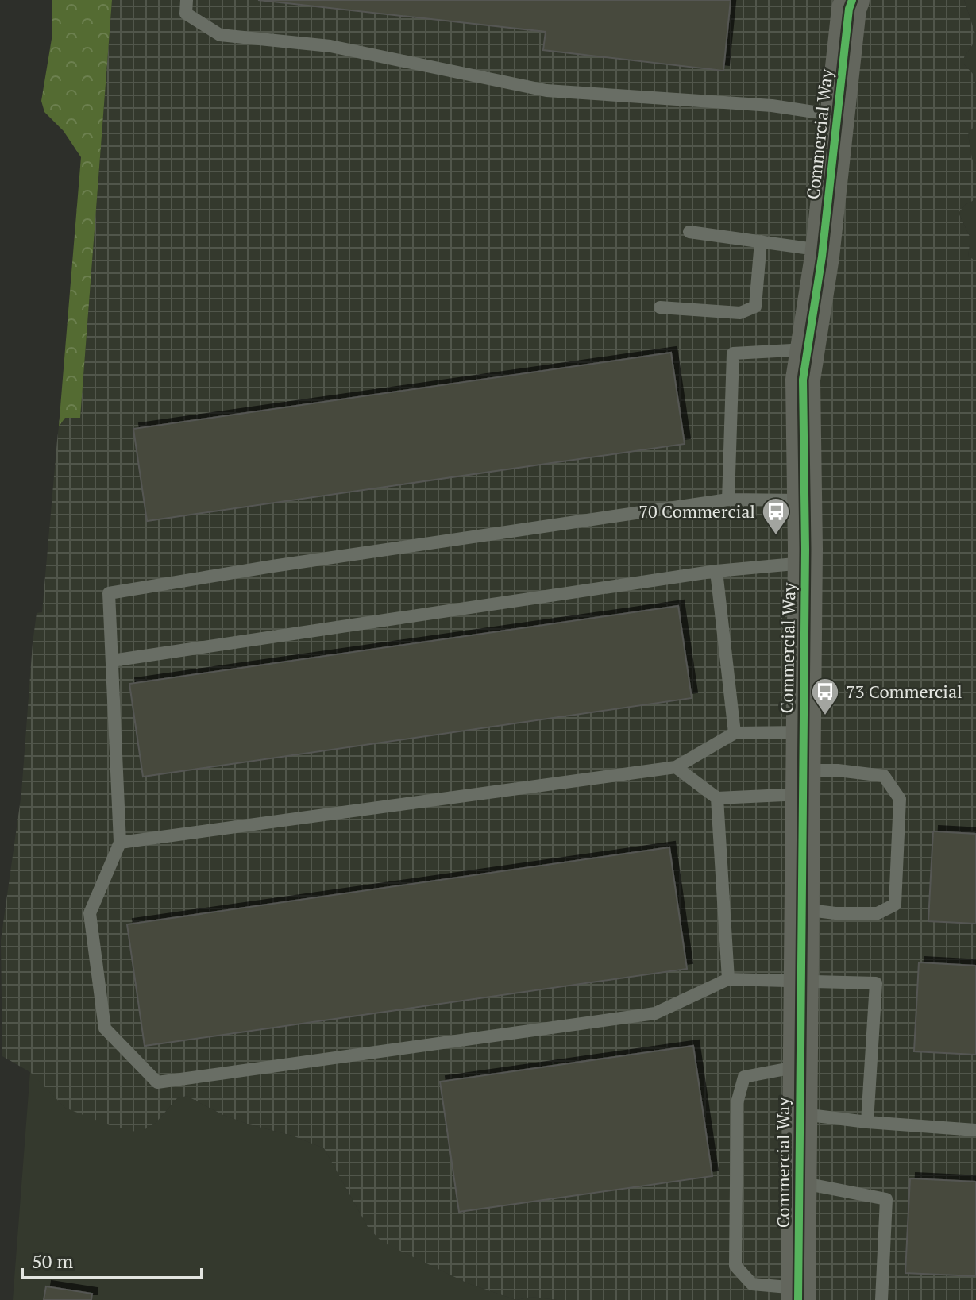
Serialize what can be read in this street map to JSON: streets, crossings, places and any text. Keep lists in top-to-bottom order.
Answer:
{
  "streets": {
    "street": ["Commercial Way"]
  },
  "places": {
    "bus stop": ["70 Commercial", "73 Commercial"]
  },
  "scale_bar": "50 m"
}
